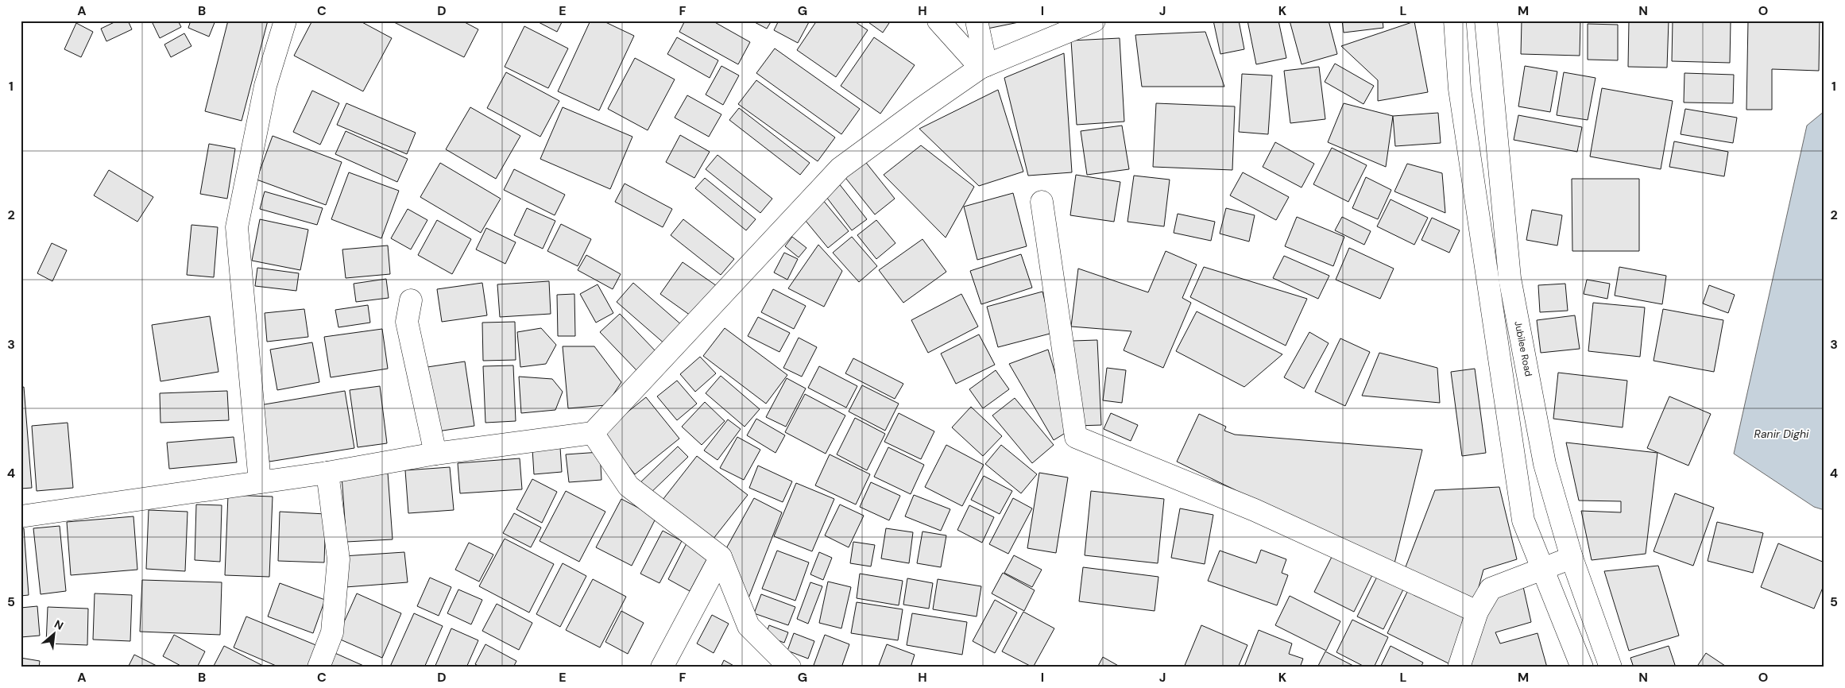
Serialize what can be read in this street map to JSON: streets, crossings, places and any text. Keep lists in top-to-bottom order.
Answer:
{
  "streets": {
    "street": ["Jubilee Road"]
  },
  "water": ["Ranir Dighi"],
  "north": "top right",
  "grid": {
    "columns": [
      "A",
      "B",
      "C",
      "D",
      "E",
      "F",
      "G",
      "H",
      "I",
      "J",
      "K",
      "L",
      "M",
      "N",
      "O"
    ],
    "rows": [
      "1",
      "2",
      "3",
      "4",
      "5"
    ]
  }
}
